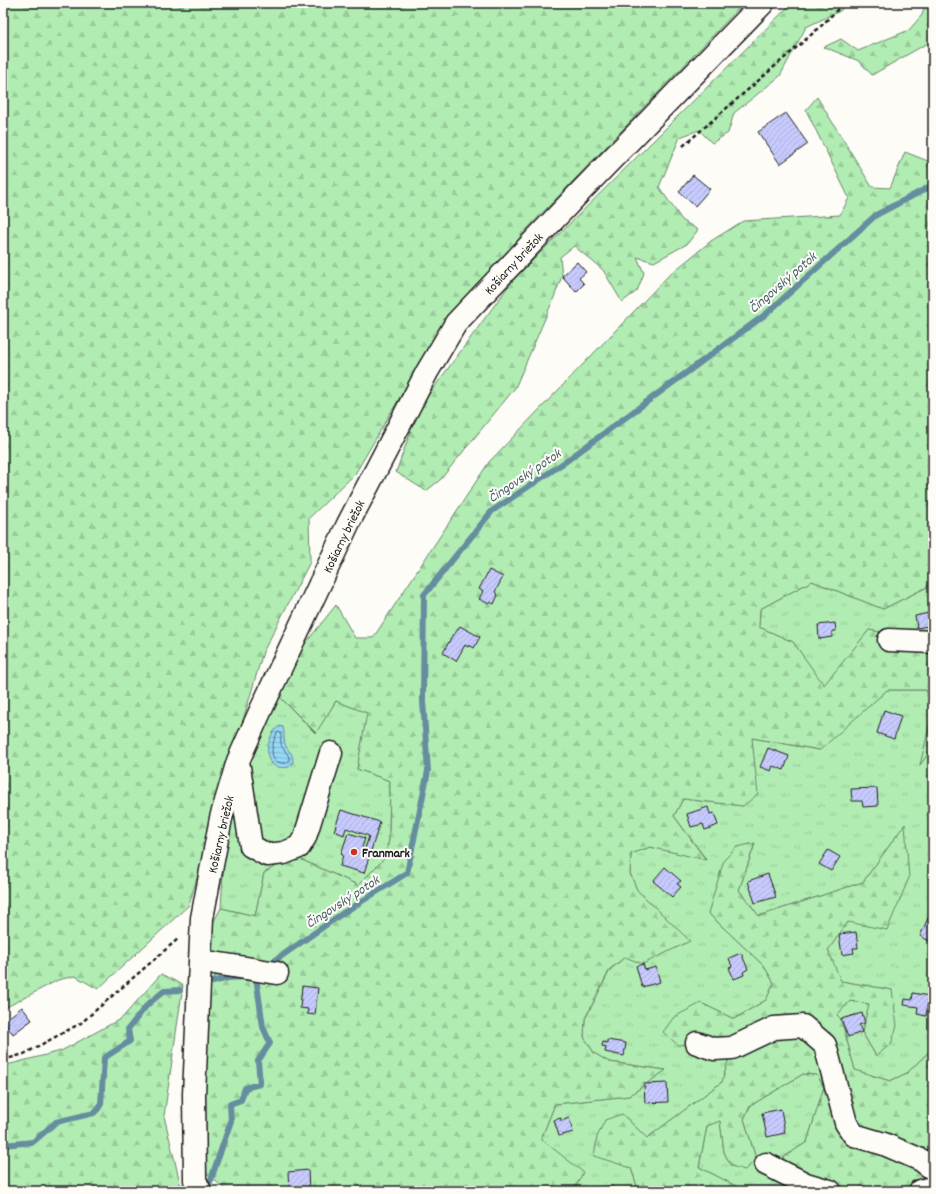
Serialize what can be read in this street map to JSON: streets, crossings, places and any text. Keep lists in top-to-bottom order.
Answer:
{
  "streets": {
    "street": ["Košiarny briežok"]
  },
  "water": ["Čingovský potok"],
  "places": ["Franmark"]
}
